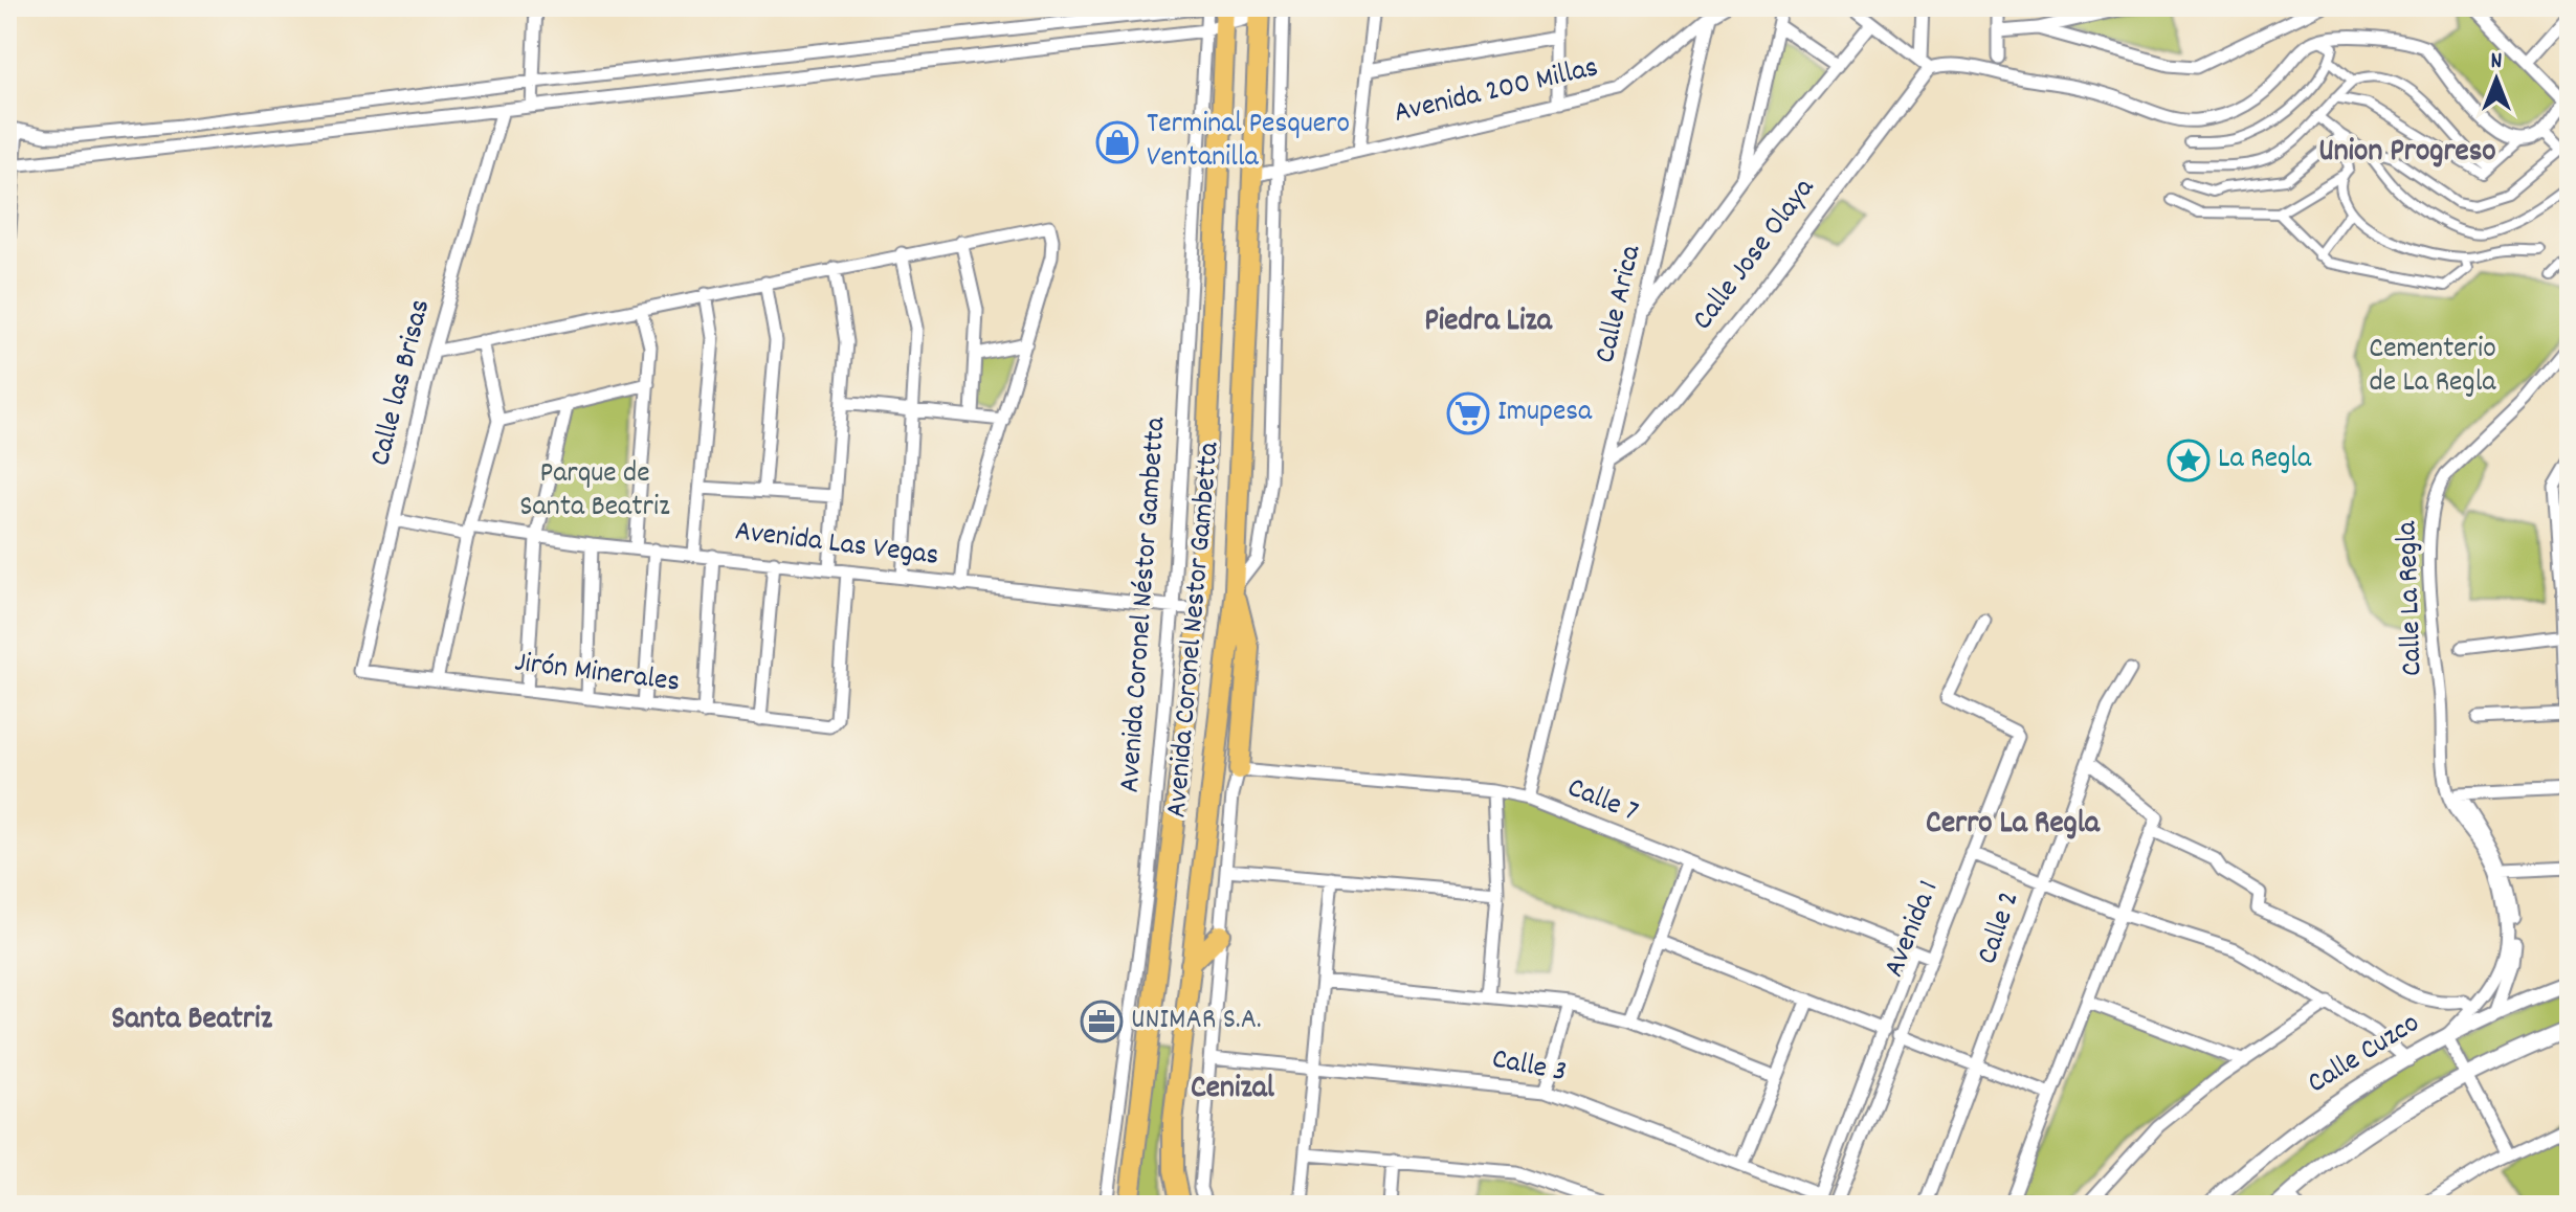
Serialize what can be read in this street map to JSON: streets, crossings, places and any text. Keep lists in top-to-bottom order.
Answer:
{
  "streets": {
    "highway": ["Avenida Coronel Nestor Gambetta"],
    "street": [
      "Avenida 200 Millas",
      "Calle Jose Olaya",
      "Calle Arica",
      "Calle las Brisas",
      "Avenida Las Vegas",
      "Calle La Regla",
      "Avenida Coronel Néstor Gambetta",
      "Jirón Minerales",
      "Calle 7",
      "Calle 2",
      "Avenida 1",
      "Calle Cuzco",
      "Calle 3"
    ]
  },
  "crossings": [
    ["Avenida 200 Millas", "Calle Arica"],
    ["Avenida 200 Millas", "Avenida Coronel Nestor Gambetta"],
    ["Calle Jose Olaya", "Calle Arica"],
    ["Calle Arica", "Calle 7"],
    ["Calle las Brisas", "Avenida Las Vegas"],
    ["Calle las Brisas", "Jirón Minerales"],
    ["Avenida Las Vegas", "Avenida Coronel Néstor Gambetta"],
    ["Avenida Las Vegas", "Avenida Coronel Nestor Gambetta"],
    ["Avenida Las Vegas", "Jirón Minerales"],
    ["Avenida Coronel Néstor Gambetta", "Avenida Coronel Nestor Gambetta"],
    ["Calle 7", "Avenida 1"],
    ["Avenida 1", "Calle 3"]
  ],
  "districts": [
    "Union Progreso",
    "Piedra Liza",
    "Cerro La Regla",
    "Santa Beatriz",
    "Cenizal"
  ],
  "parks": ["Cementerio de La Regla", "Parque de Santa Beatriz"],
  "places": {
    "shop": ["Terminal Pesquero Ventanilla"],
    "supermarket": ["Imupesa"],
    "place": ["La Regla"],
    "office": ["UNIMAR S.A."]
  },
  "north": "top"
}
